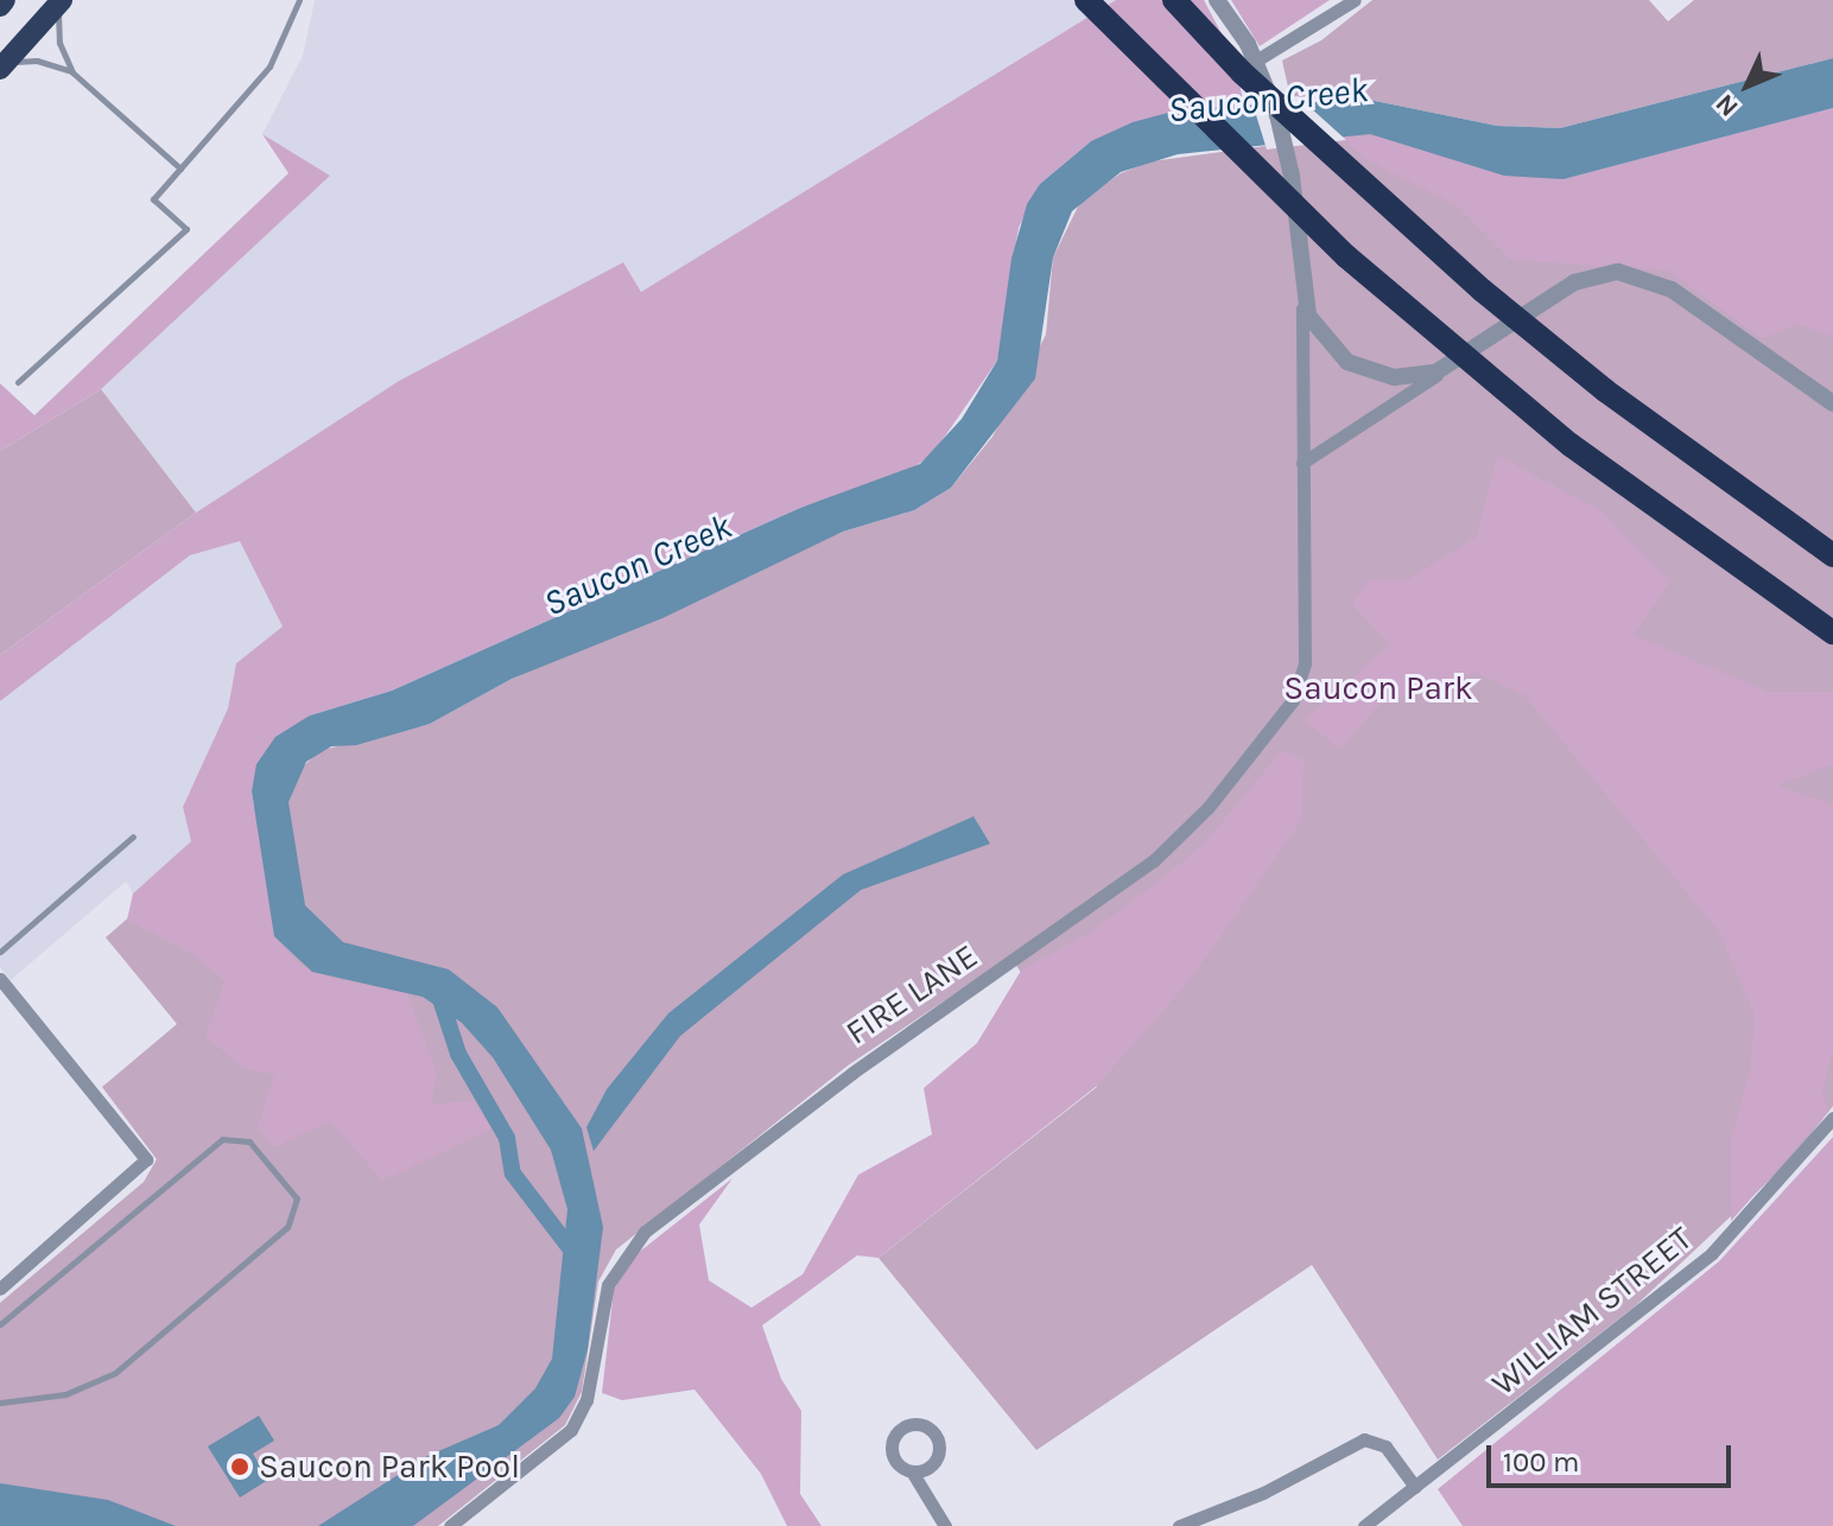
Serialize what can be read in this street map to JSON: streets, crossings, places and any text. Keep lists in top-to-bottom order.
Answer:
{
  "streets": {
    "street": ["FIRE LANE", "WILLIAM STREET"]
  },
  "water": ["Saucon Creek"],
  "parks": ["Saucon Park"],
  "places": ["Saucon Park Pool"],
  "scale_bar": "100 m",
  "north": "bottom left"
}
